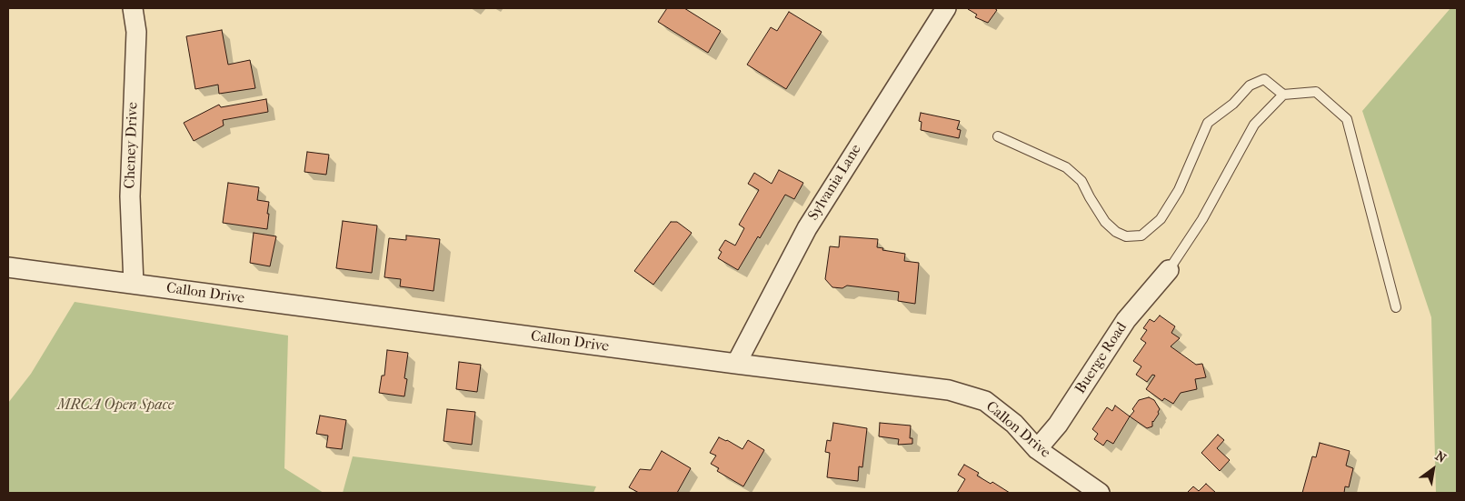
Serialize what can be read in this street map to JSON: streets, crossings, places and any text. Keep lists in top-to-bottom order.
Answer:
{
  "streets": {
    "street": [
      "Cheney Drive",
      "Sylvania Lane",
      "Callon Drive",
      "Buerge Road"
    ]
  },
  "crossings": [
    ["Cheney Drive", "Callon Drive"],
    ["Sylvania Lane", "Callon Drive"],
    ["Callon Drive", "Buerge Road"]
  ],
  "parks": ["MRCA Open Space"],
  "north": "top right"
}
